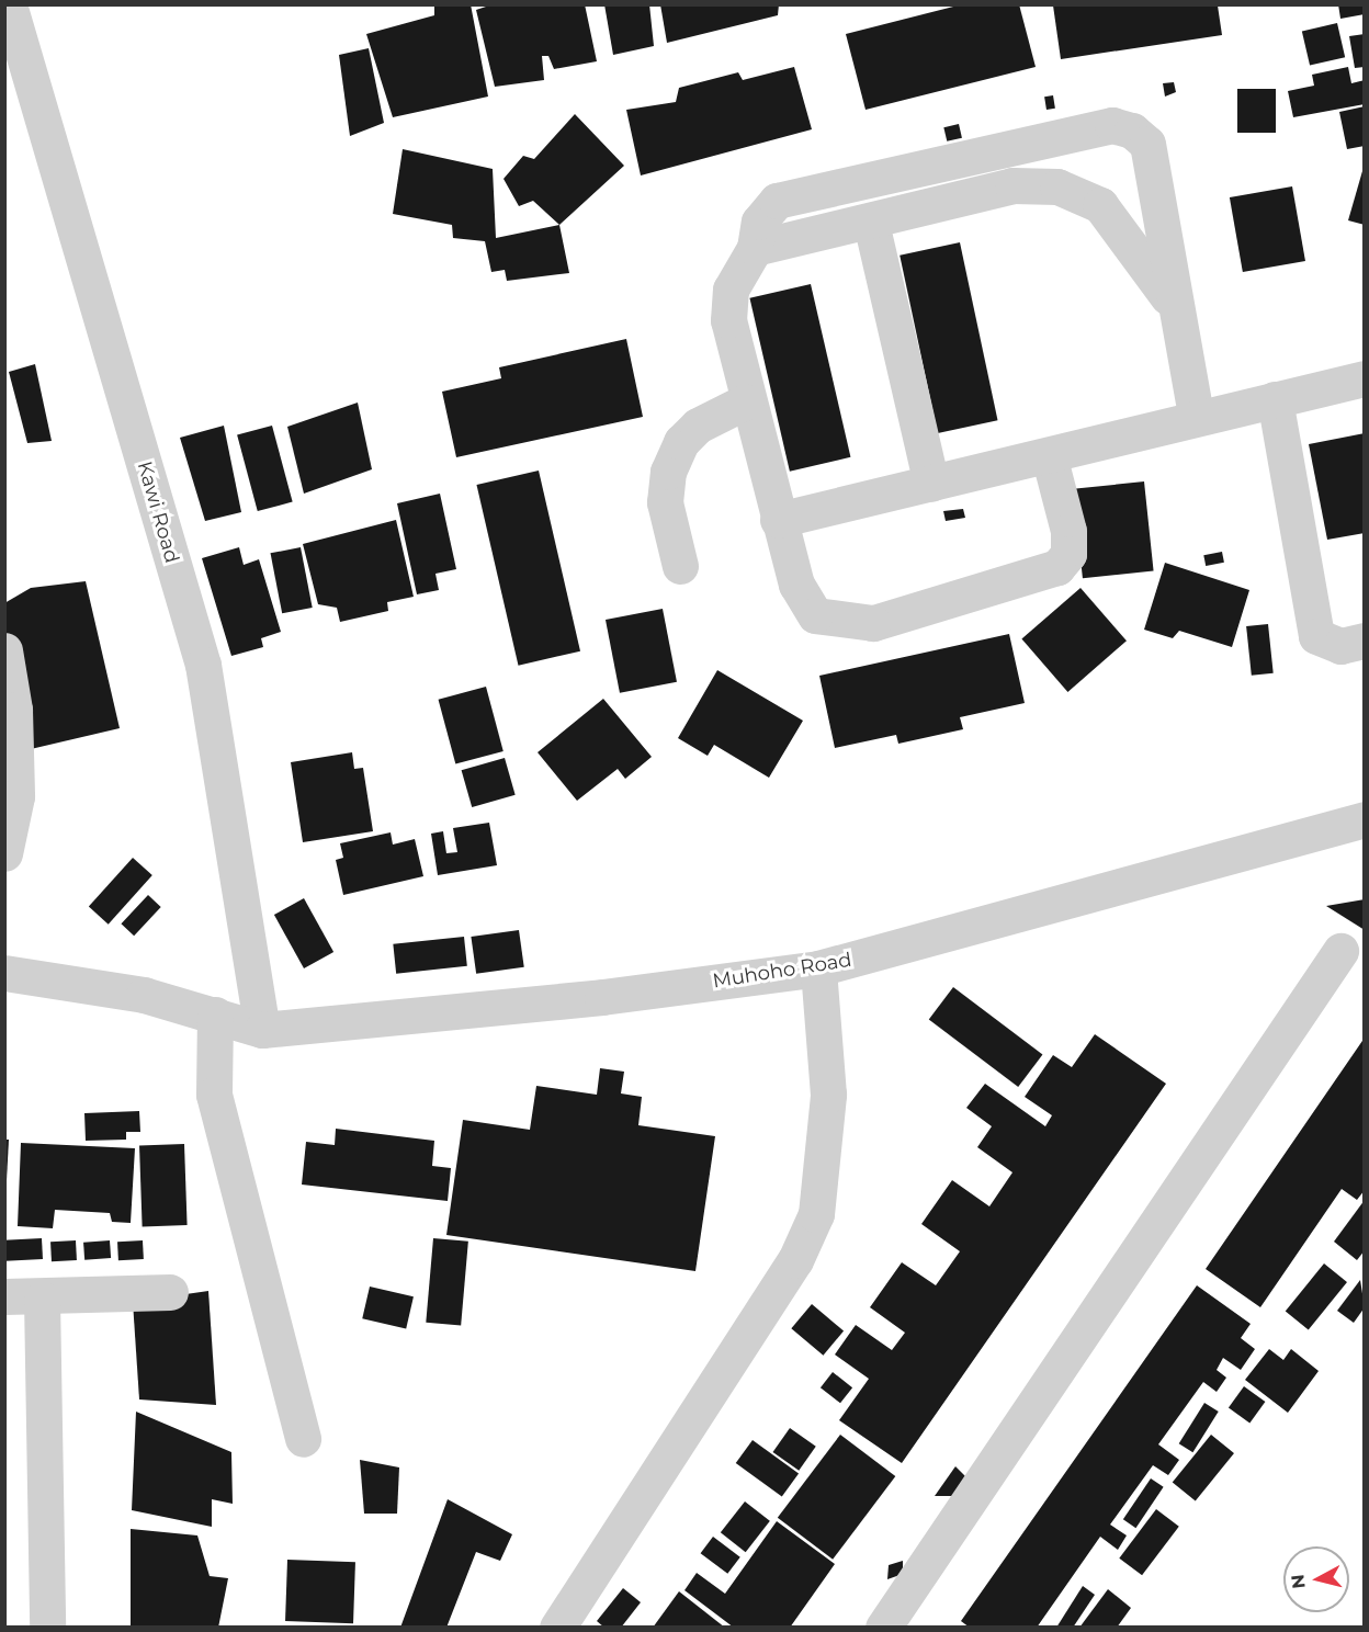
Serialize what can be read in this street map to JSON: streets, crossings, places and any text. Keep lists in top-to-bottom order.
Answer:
{
  "streets": {
    "street": ["Kawi Road", "Muhoho Road"]
  },
  "crossings": [
    ["Kawi Road", "Muhoho Road"]
  ],
  "north": "left"
}
